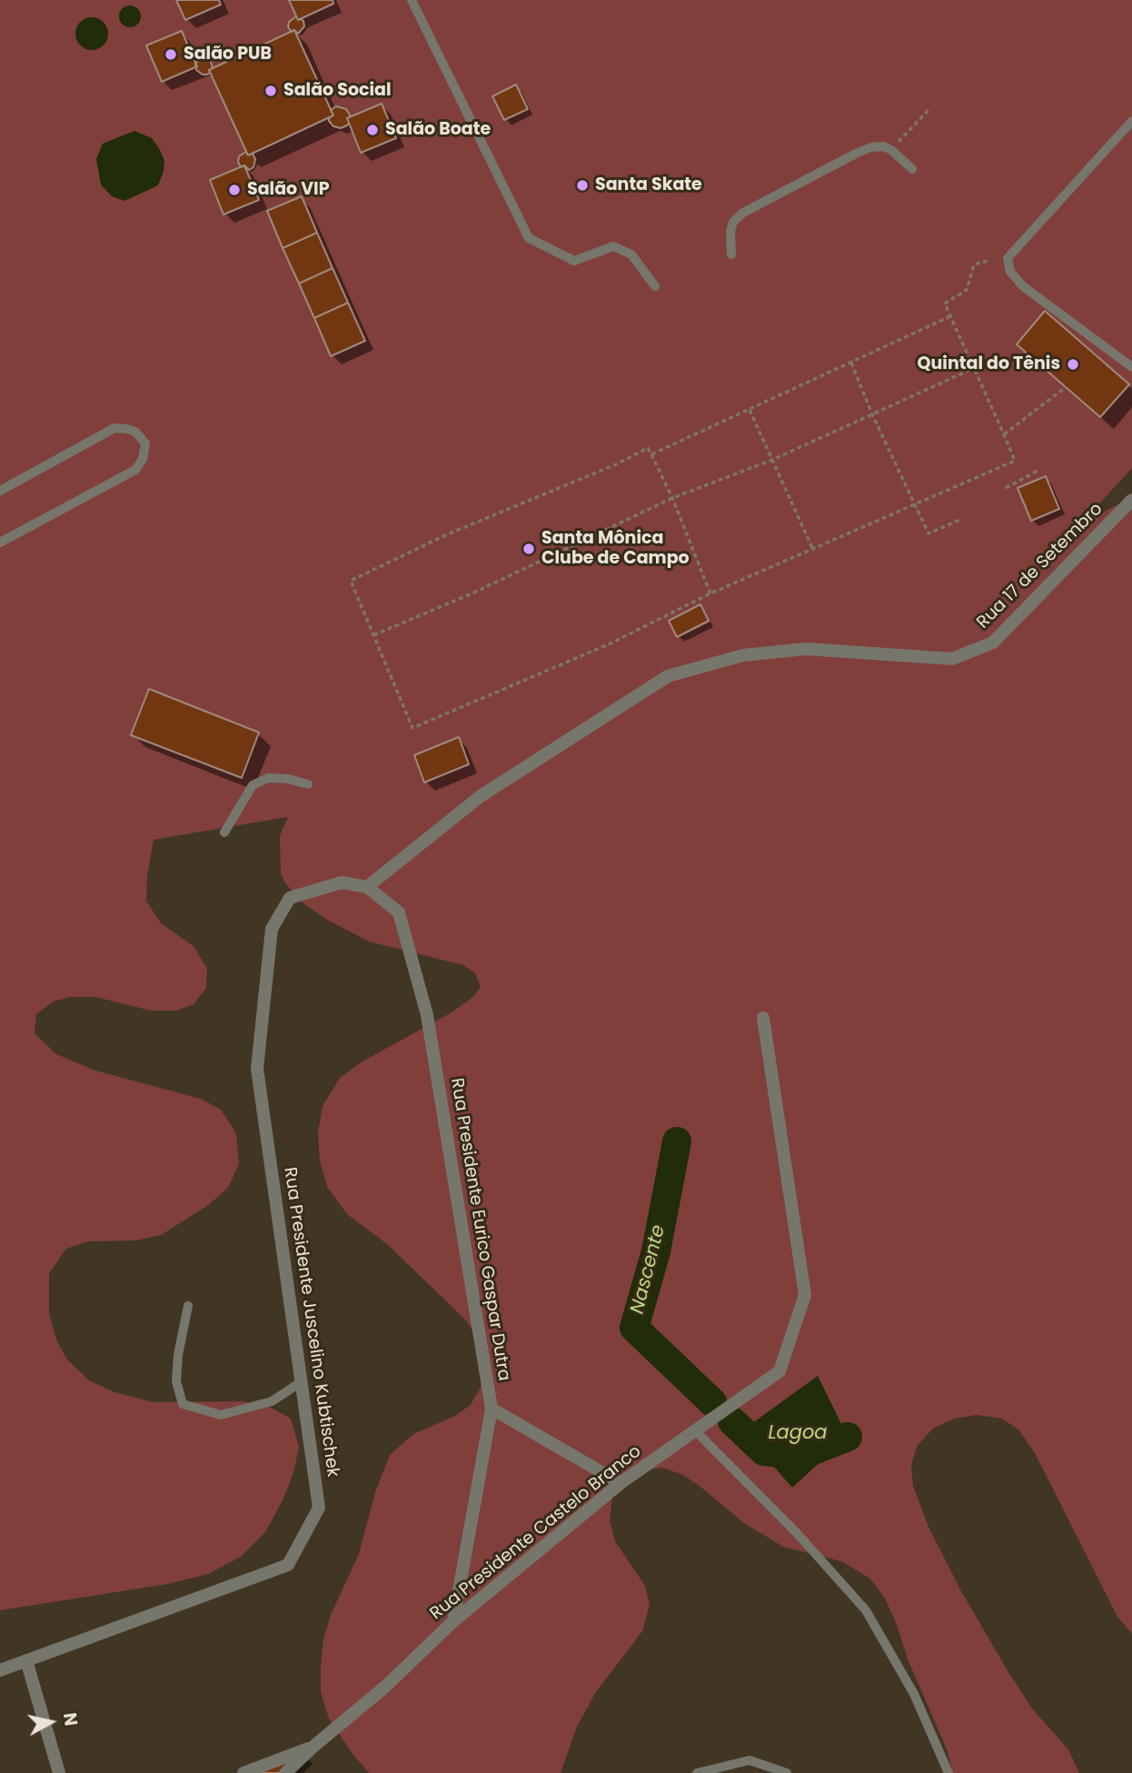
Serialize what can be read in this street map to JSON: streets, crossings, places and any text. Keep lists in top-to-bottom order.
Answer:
{
  "streets": {
    "street": [
      "Rua 17 de Setembro",
      "Rua Presidente Eurico Gaspar Dutra",
      "Rua Presidente Juscelino Kubtischek",
      "Rua Presidente Castelo Branco"
    ]
  },
  "crossings": [
    ["Rua 17 de Setembro", "Rua Presidente Eurico Gaspar Dutra"],
    ["Rua 17 de Setembro", "Rua Presidente Juscelino Kubtischek"],
    ["Rua Presidente Eurico Gaspar Dutra", "Rua Presidente Juscelino Kubtischek"],
    ["Rua Presidente Eurico Gaspar Dutra", "Rua Presidente Castelo Branco"]
  ],
  "water": ["Nascente", "Lagoa"],
  "places": [
    "Salão PUB",
    "Salão Social",
    "Salão Boate",
    "Santa Skate",
    "Salão VIP",
    "Quintal do Tênis",
    "Santa Mônica Clube de Campo"
  ],
  "north": "right"
}
